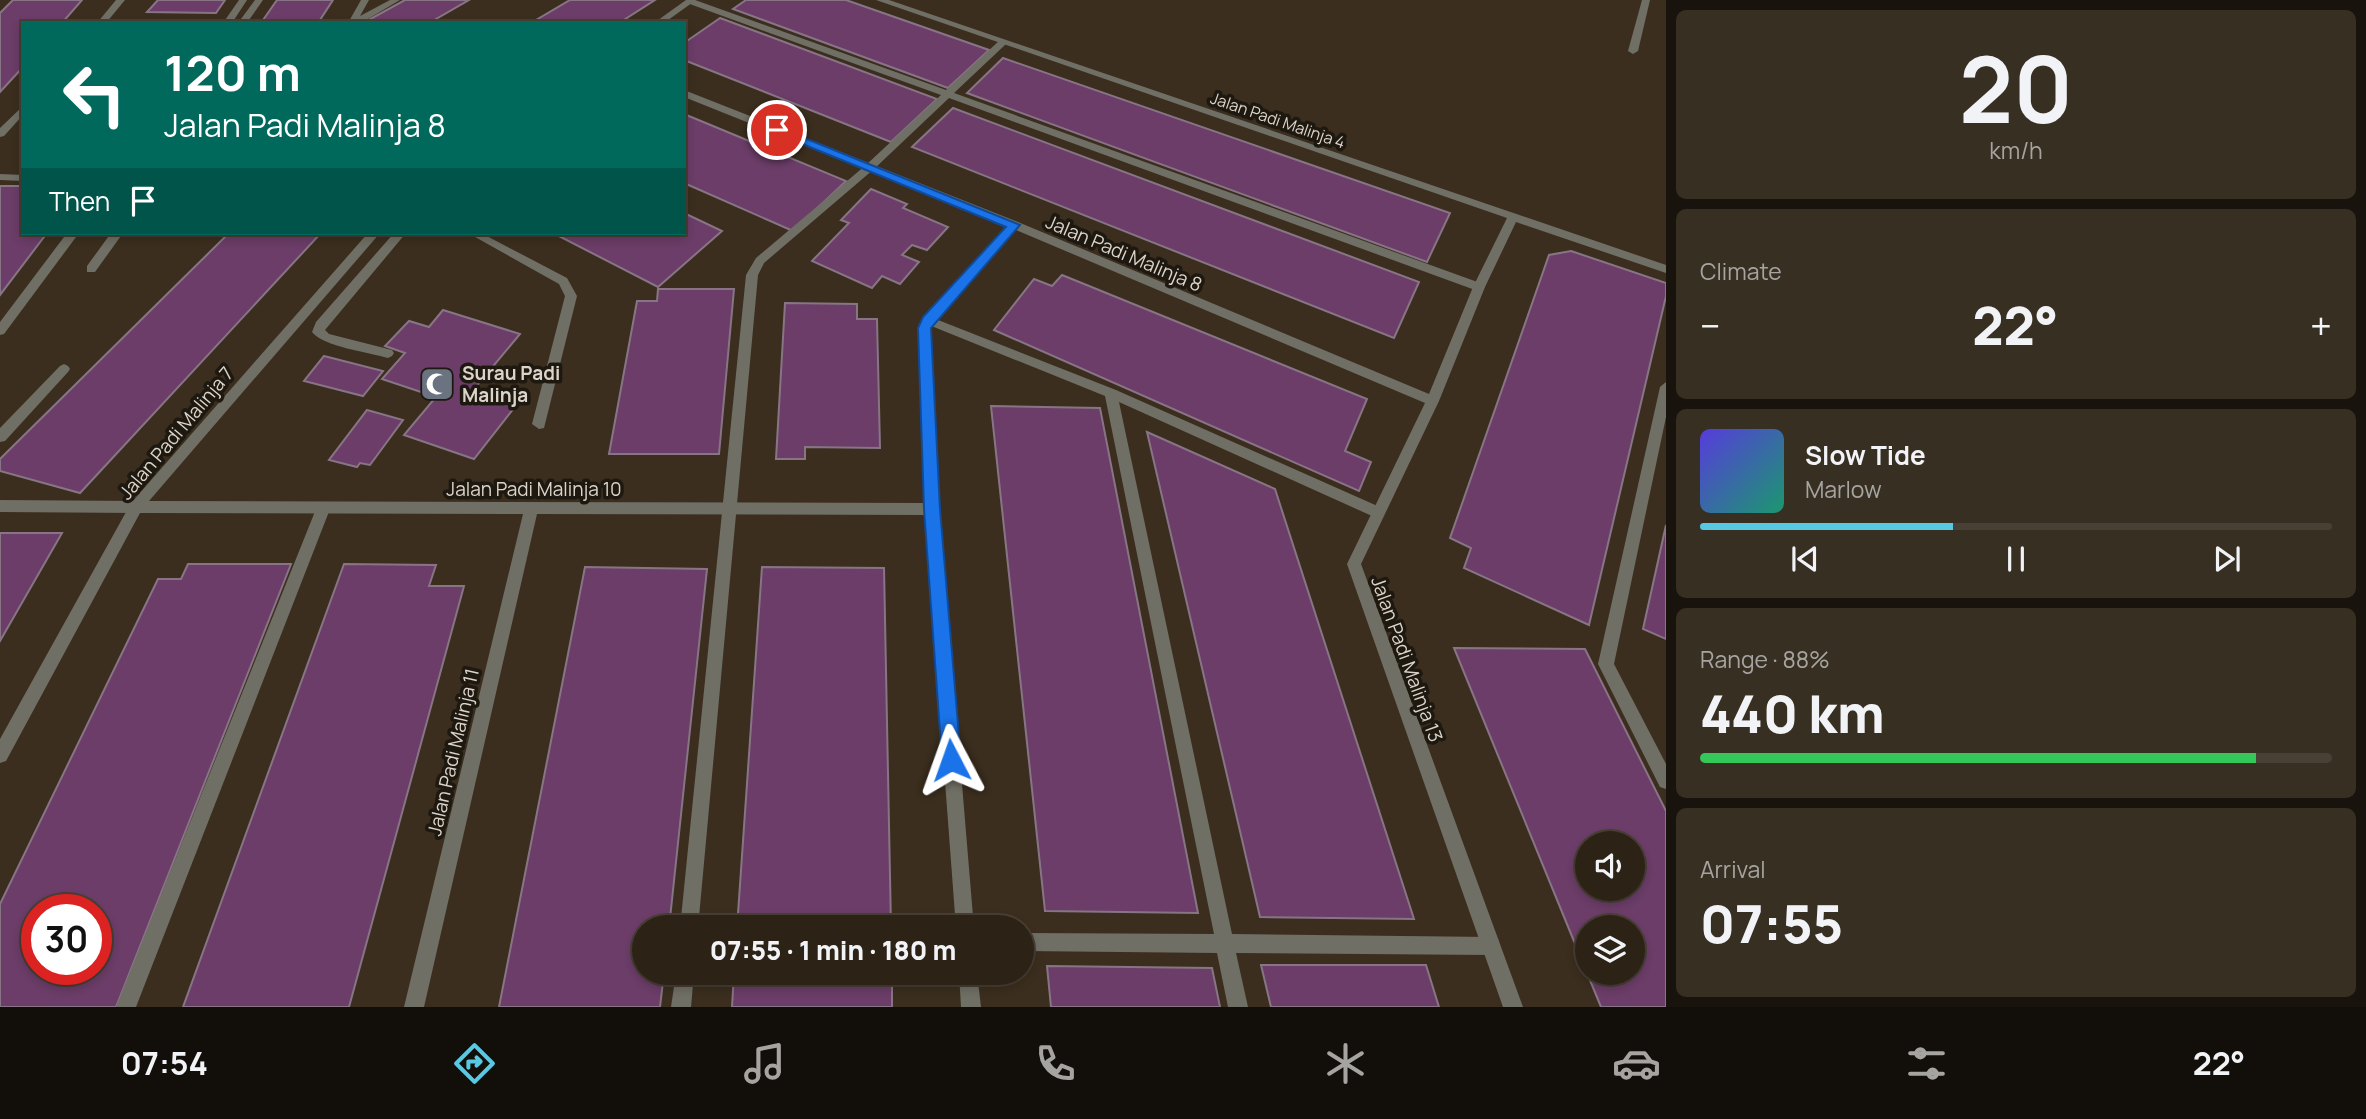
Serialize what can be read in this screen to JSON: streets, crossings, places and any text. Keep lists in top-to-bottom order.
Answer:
{
  "streets": {
    "street": [
      "Jalan Padi Malinja 4",
      "Jalan Padi Malinja 8",
      "Jalan Padi Malinja 7",
      "Jalan Padi Malinja 10",
      "Jalan Padi Malinja 13",
      "Jalan Padi Malinja 11"
    ]
  },
  "crossings": [
    ["Jalan Padi Malinja 4", "Jalan Padi Malinja 13"],
    ["Jalan Padi Malinja 8", "Jalan Padi Malinja 13"],
    ["Jalan Padi Malinja 7", "Jalan Padi Malinja 10"],
    ["Jalan Padi Malinja 10", "Jalan Padi Malinja 11"]
  ],
  "places": {
    "mosque": ["Surau Padi Malinja"]
  },
  "page": {
    "tile": [
      ["20", "km/h"],
      "Climate",
      ["Range · 88%", "440 km"],
      ["Arrival", "07:55"]
    ],
    "turn": ["120 m", "Jalan Padi Malinja 8"],
    "then": "Then",
    "heat": ["−", "22°", "+"],
    "song": ["Slow Tide", "Marlow"],
    "limit": "30",
    "trip": "07:55 · 1 min · 180 m",
    "tabs": ["07:54", "22°"]
  }
}
